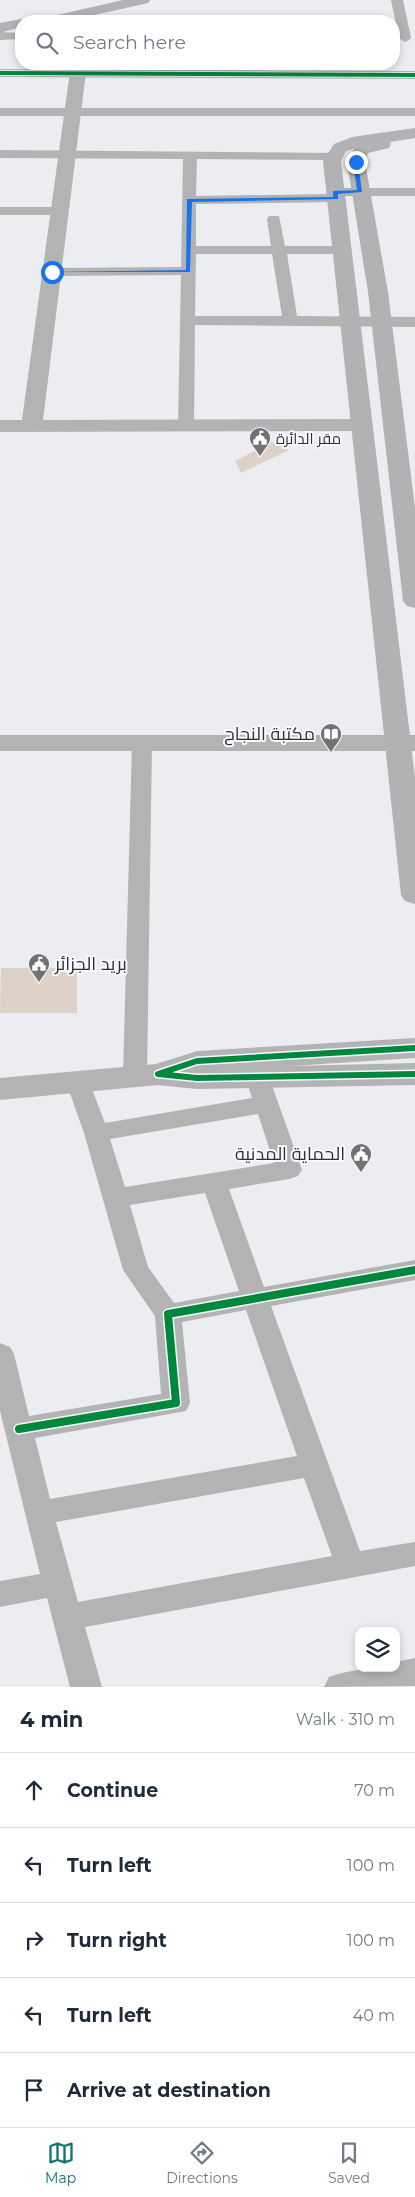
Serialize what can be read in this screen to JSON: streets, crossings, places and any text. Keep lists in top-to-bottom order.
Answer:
{
  "places": {
    "public building": ["مقر الدائرة", "بريد الجزائر", "الحماية المدنية"],
    "library": ["مكتبة النجاح"]
  },
  "page": {
    "search": "Search here",
    "heading": ["4 min", "Walk · 310 m"],
    "list": [
      ["Continue", "70 m"],
      ["Turn left", "100 m"],
      ["Turn right", "100 m"],
      ["Turn left", "40 m"],
      "Arrive at destination"
    ],
    "nav": ["Map", "Directions", "Saved"]
  }
}
